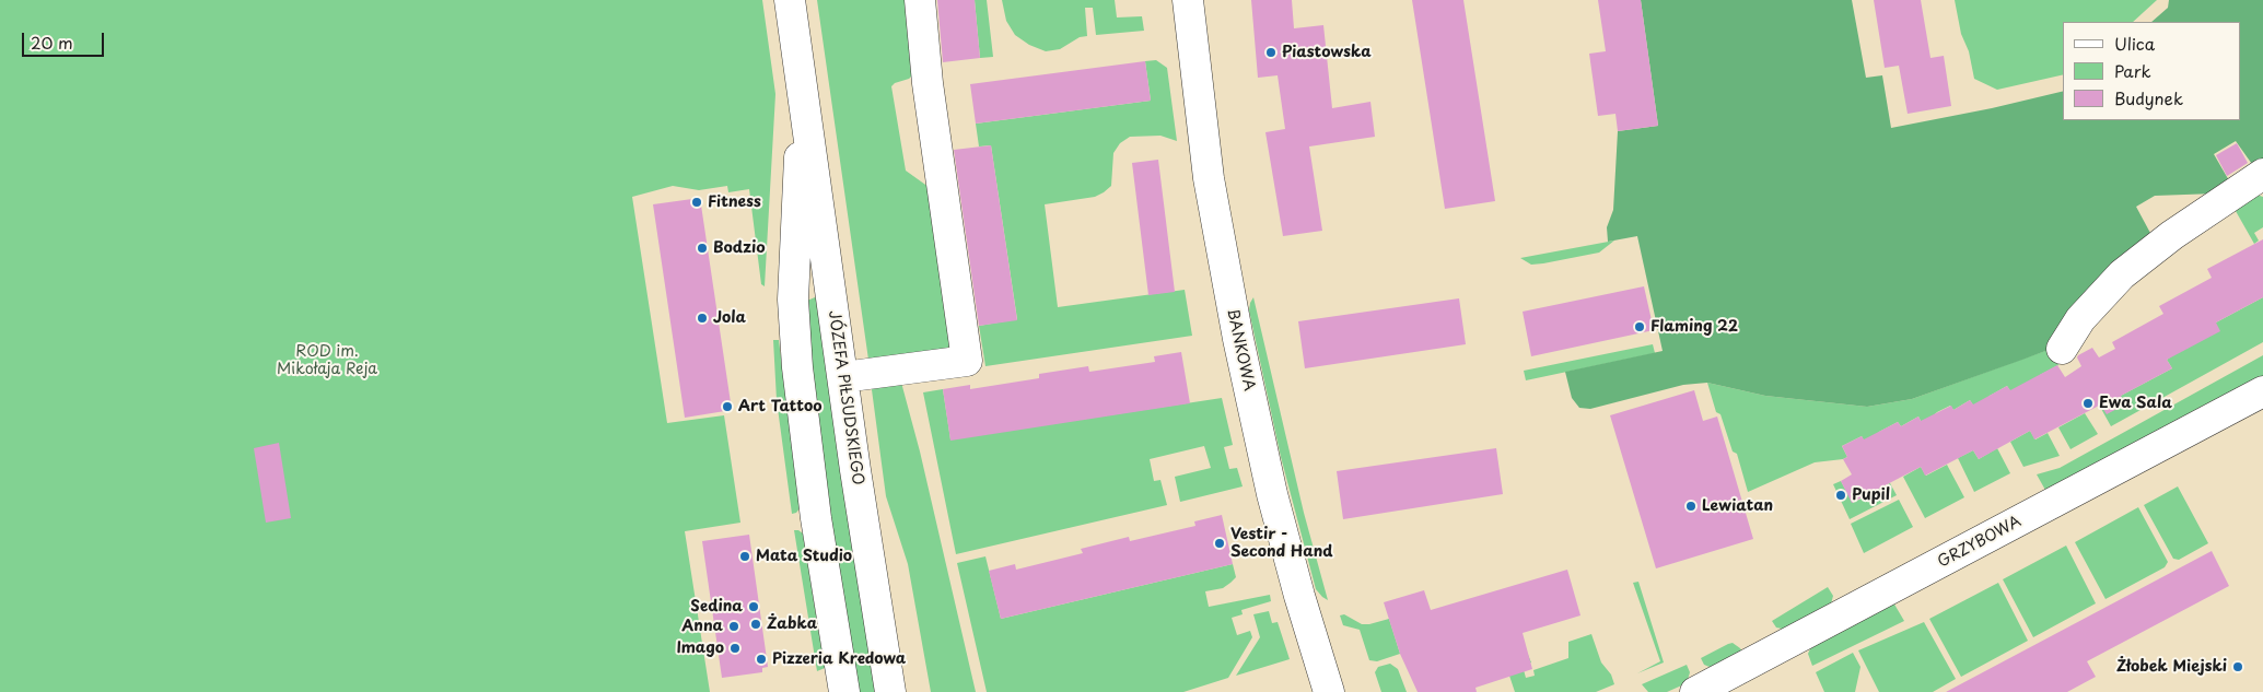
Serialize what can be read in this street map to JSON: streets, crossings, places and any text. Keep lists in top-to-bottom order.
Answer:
{
  "streets": {
    "street": ["BANKOWA", "JÓZEFA PIŁSUDSKIEGO", "GRZYBOWA"]
  },
  "parks": ["ROD im. Mikołaja Reja"],
  "places": [
    "Piastowska",
    "Fitness",
    "Bodzio",
    "Jola",
    "Flaming 22",
    "Ewa Sala",
    "Art Tattoo",
    "Pupil",
    "Lewiatan",
    "Vestir - Second Hand",
    "Mata Studio",
    "Sedina",
    "Żabka",
    "Anna",
    "Imago",
    "Pizzeria Kredowa",
    "Żłobek Miejski"
  ],
  "legend": ["Ulica", "Park", "Budynek"],
  "scale_bar": "20 m"
}
